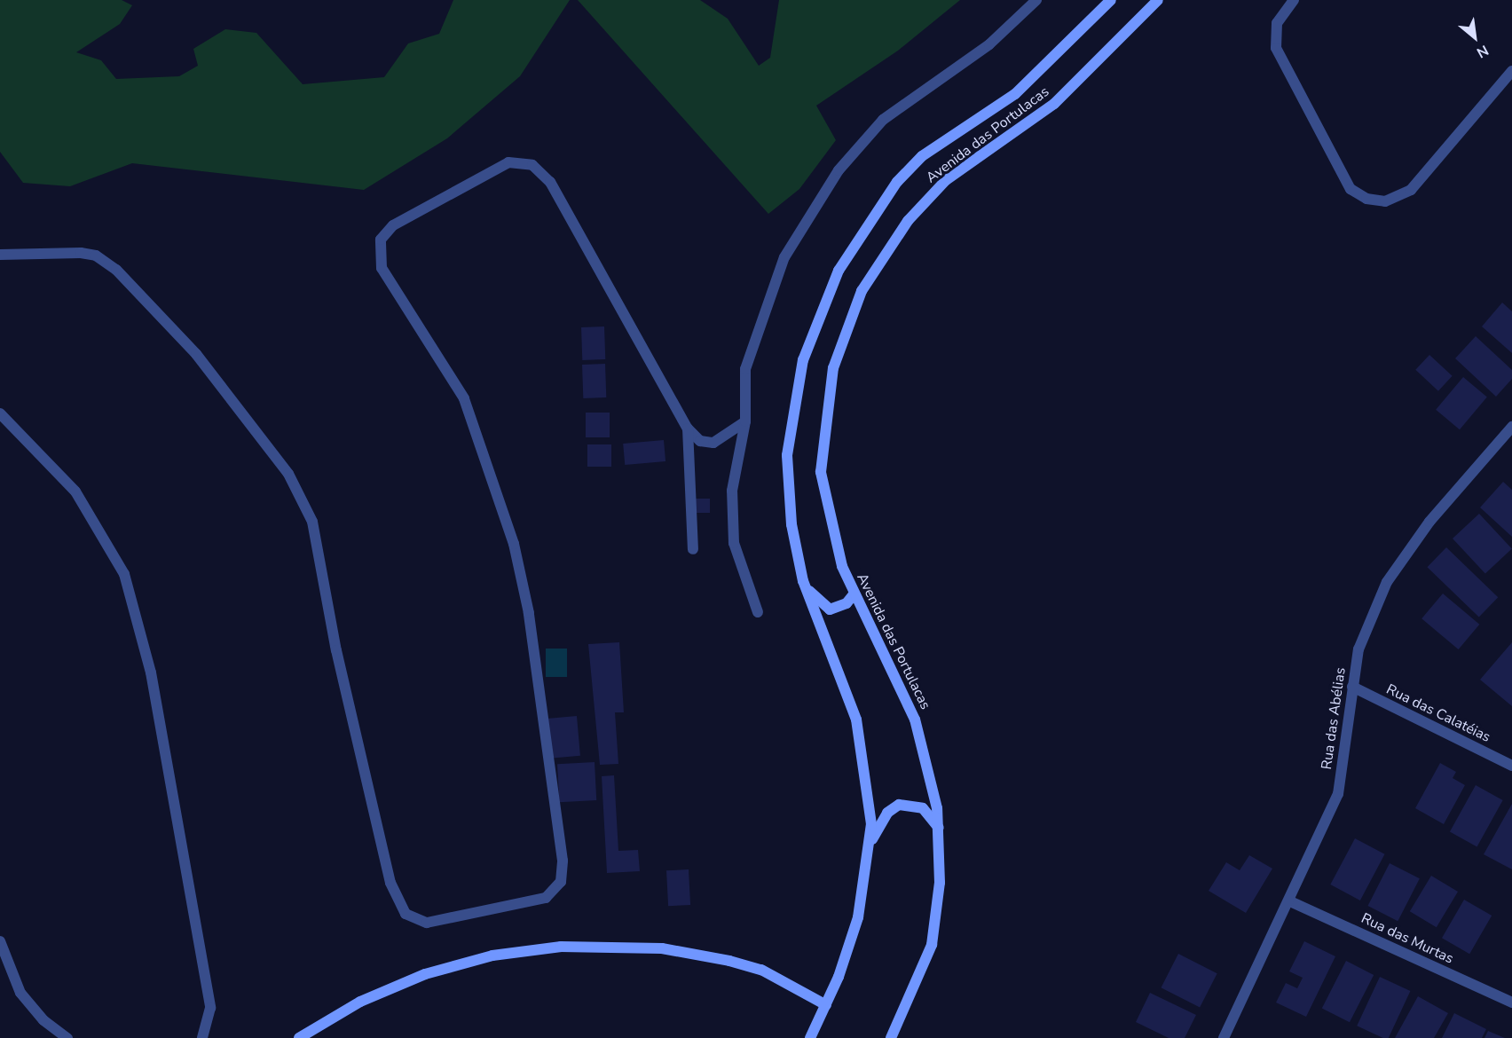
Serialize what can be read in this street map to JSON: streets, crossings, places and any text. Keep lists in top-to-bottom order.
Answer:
{
  "streets": {
    "street": [
      "Avenida das Portulacas",
      "Rua das Calatéias",
      "Rua das Abélias",
      "Rua das Murtas"
    ]
  },
  "crossings": [
    ["Rua das Calatéias", "Rua das Abélias"],
    ["Rua das Abélias", "Rua das Murtas"]
  ],
  "north": "bottom right"
}
